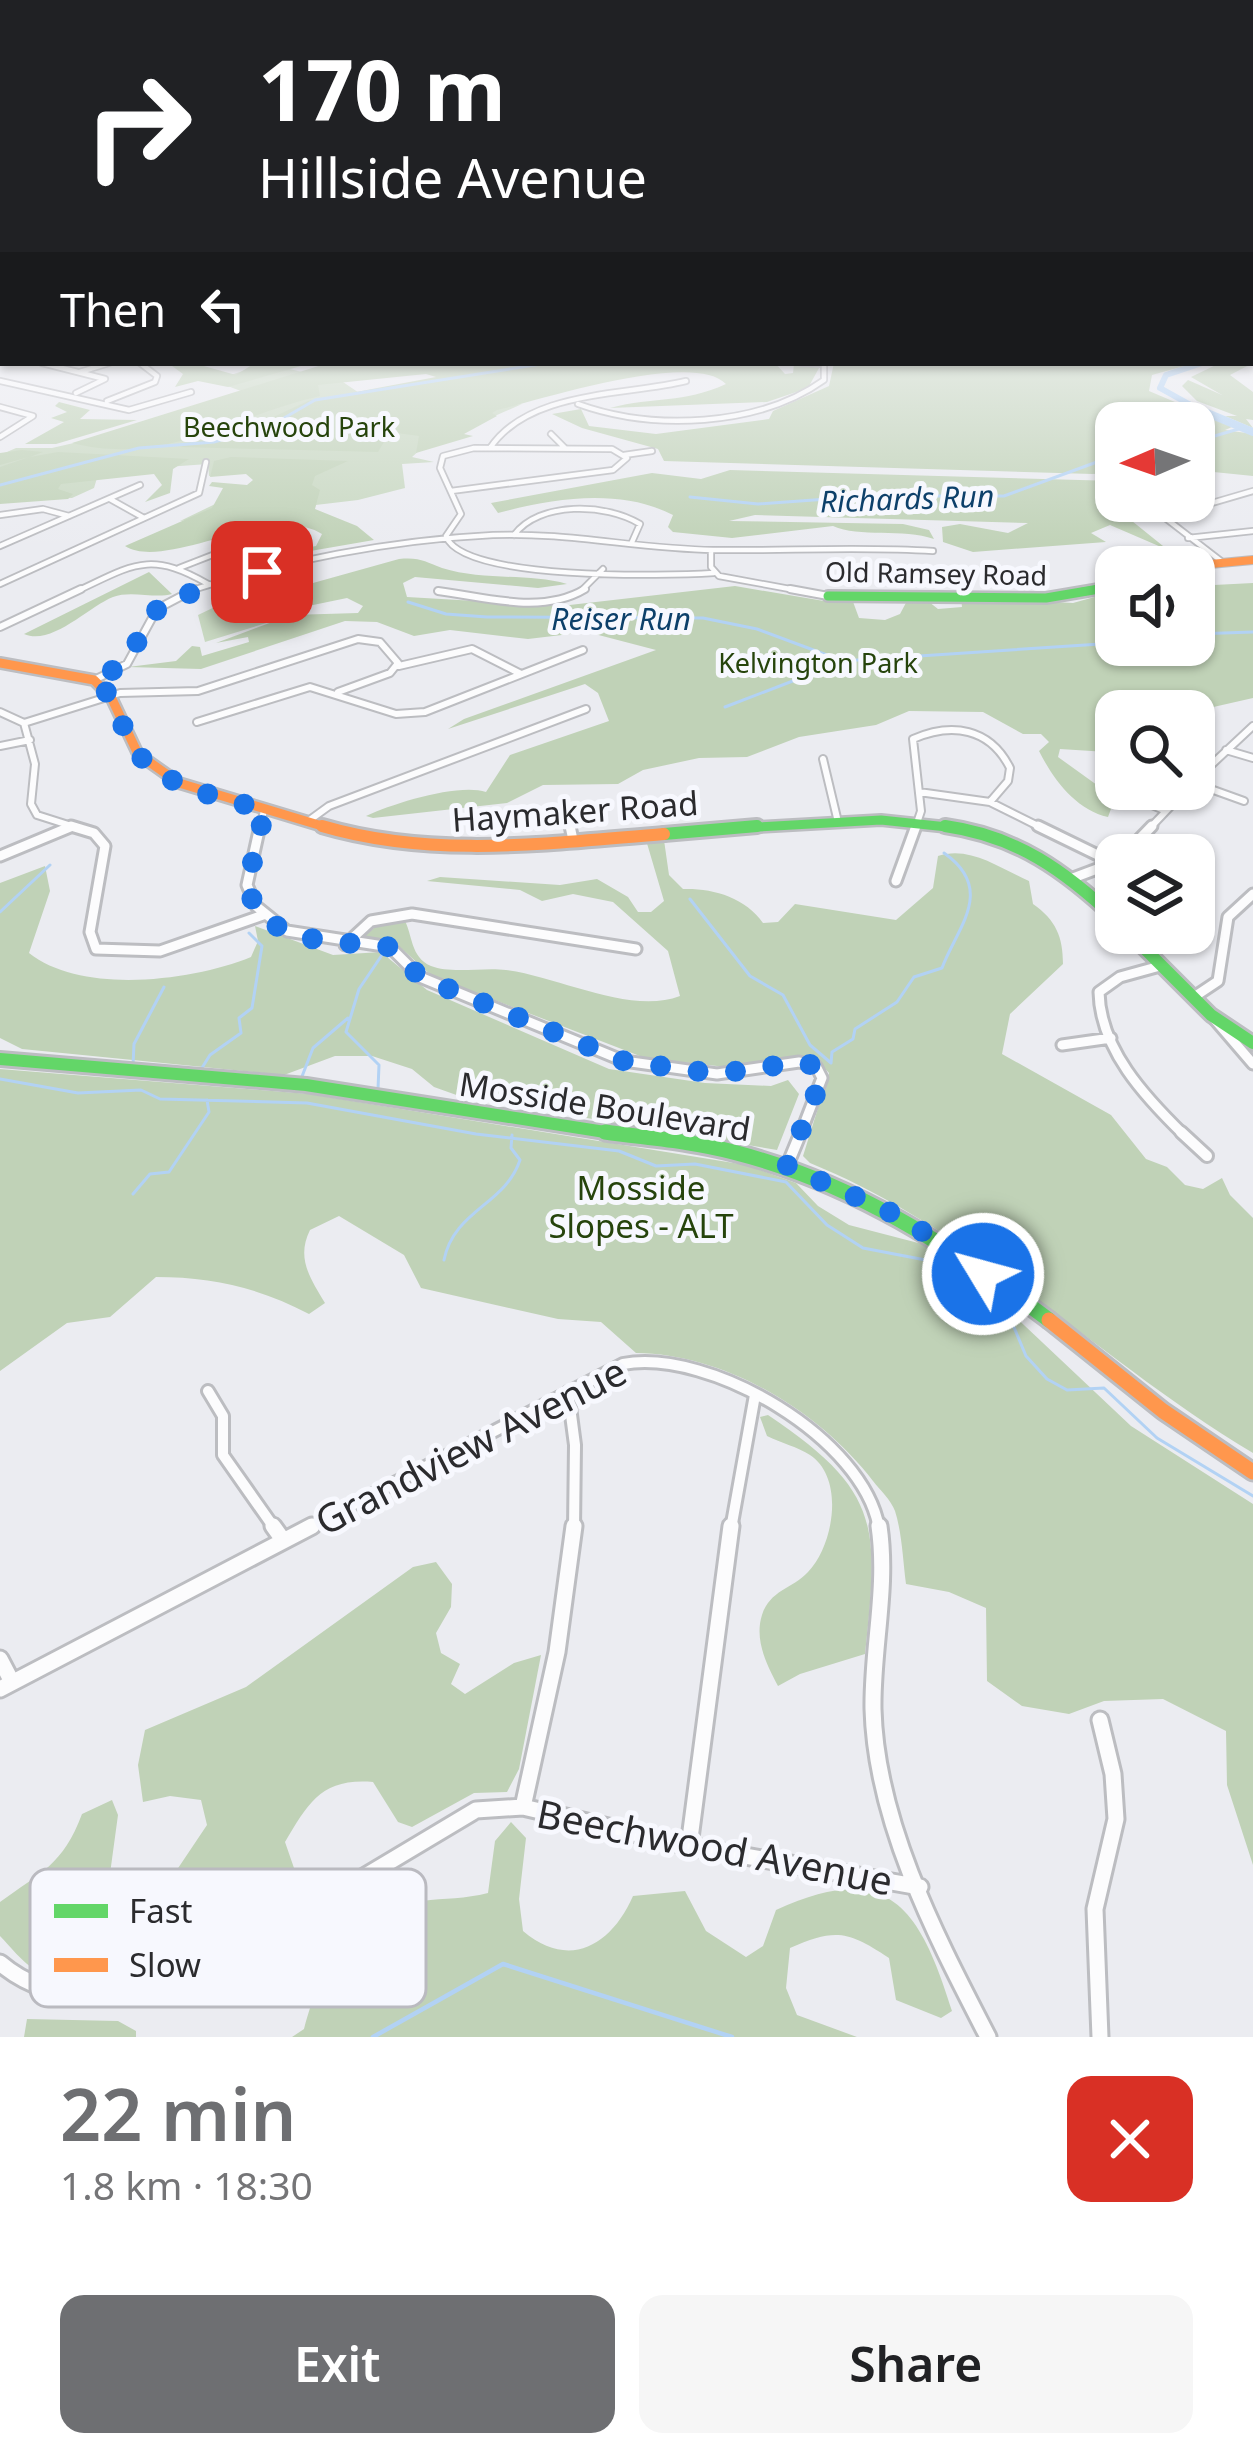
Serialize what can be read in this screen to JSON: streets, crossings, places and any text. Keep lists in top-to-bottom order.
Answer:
{
  "streets": {
    "main road": ["Old Ramsey Road", "Haymaker Road", "Mosside Boulevard"],
    "street": ["Grandview Avenue", "Beechwood Avenue"]
  },
  "crossings": [
    ["Grandview Avenue", "Beechwood Avenue"]
  ],
  "water": ["Richards Run", "Reiser Run"],
  "parks": ["Beechwood Park", "Kelvington Park", "Mosside Slopes - ALT"],
  "legend": ["Fast", "Slow"],
  "north": "left",
  "page": {
    "turn": ["170 m", "Hillside Avenue"],
    "then": "Then",
    "heading": ["22 min", "1.8 km · 18:30"],
    "buttons": ["Exit", "Share"]
  }
}
